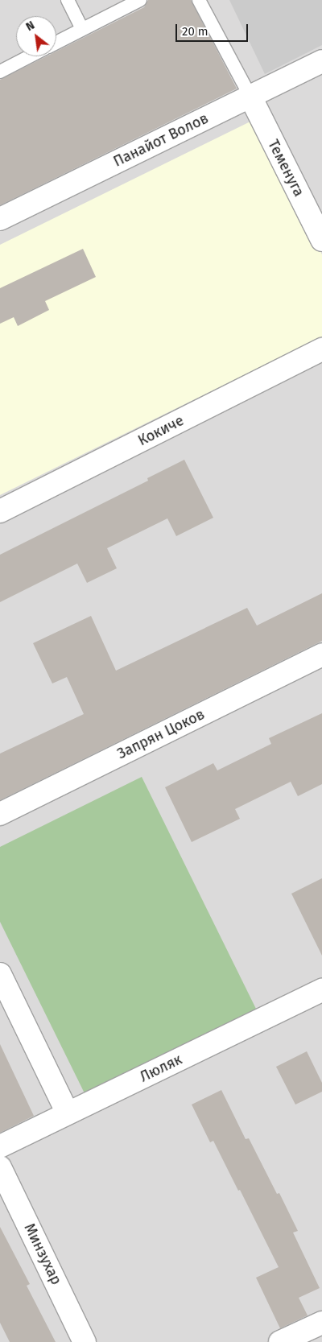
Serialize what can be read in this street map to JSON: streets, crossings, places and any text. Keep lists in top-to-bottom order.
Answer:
{
  "streets": {
    "street": [
      "Панайот Волов",
      "Теменуга",
      "Кокиче",
      "Запрян Цоков",
      "Люляк",
      "Минзухар"
    ]
  },
  "crossings": [
    ["Панайот Волов", "Теменуга"]
  ],
  "scale_bar": "20 m",
  "north": "top left"
}
